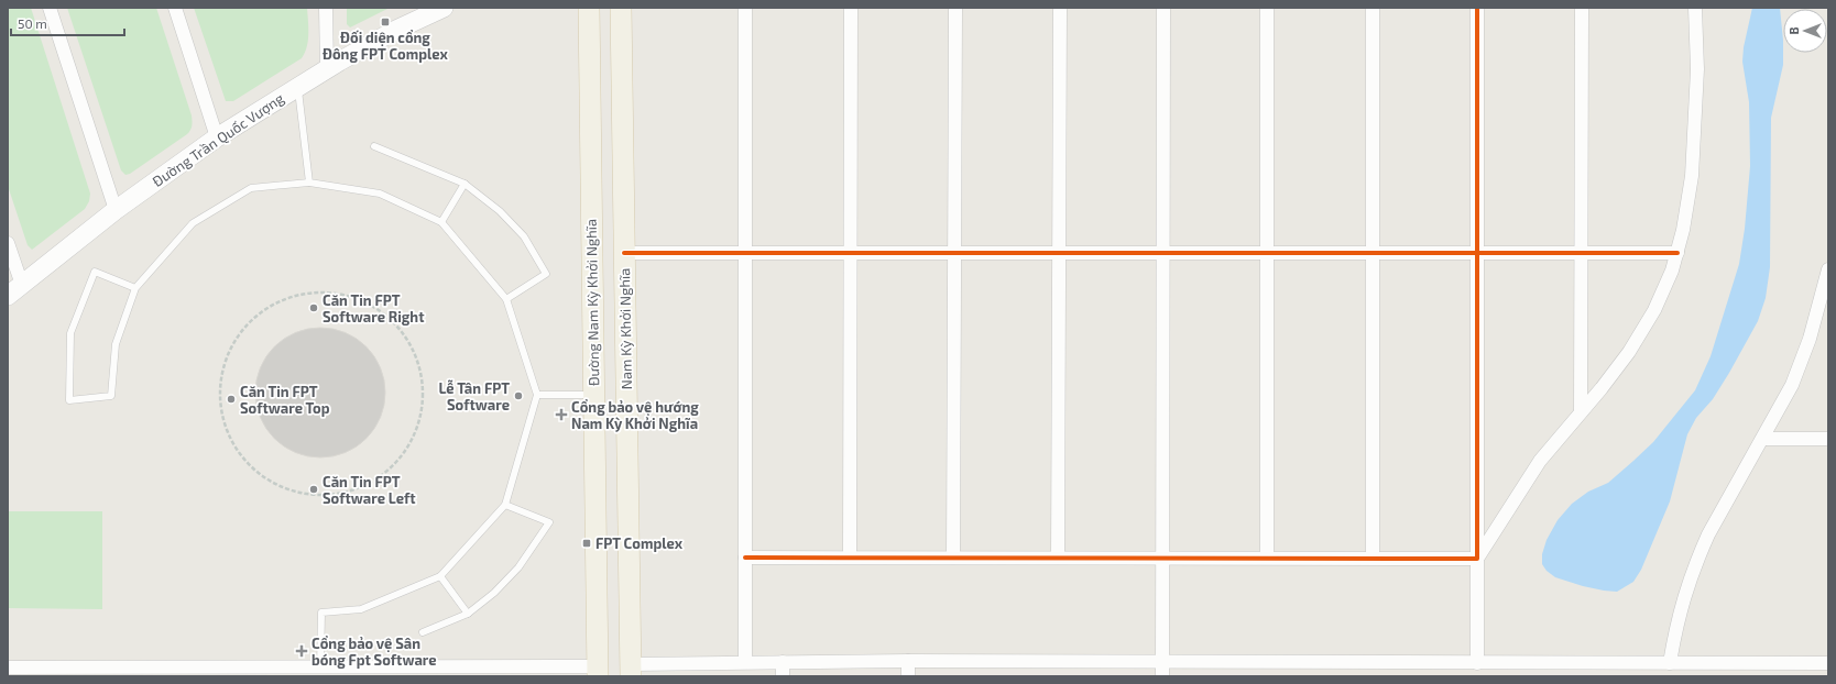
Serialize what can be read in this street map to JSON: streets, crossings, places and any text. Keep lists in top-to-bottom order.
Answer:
{
  "streets": {
    "main road": ["Đường Nam Kỳ Khởi Nghĩa", "Nam Kỳ Khởi Nghĩa"],
    "street": ["Đường Trần Quốc Vượng"]
  },
  "places": {
    "transit": ["Đối diện cổng Đông FPT Complex", "FPT Complex"],
    "other": [
      "Căn Tin FPT Software Right",
      "Lễ Tân FPT Software",
      "Căn Tin FPT Software Top",
      "Căn Tin FPT Software Left"
    ],
    "health": ["Cổng bảo vệ hướng Nam Kỳ Khởi Nghĩa", "Cổng bảo vệ Sân bóng Fpt Software"]
  },
  "scale_bar": "50 m",
  "north": "left"
}
